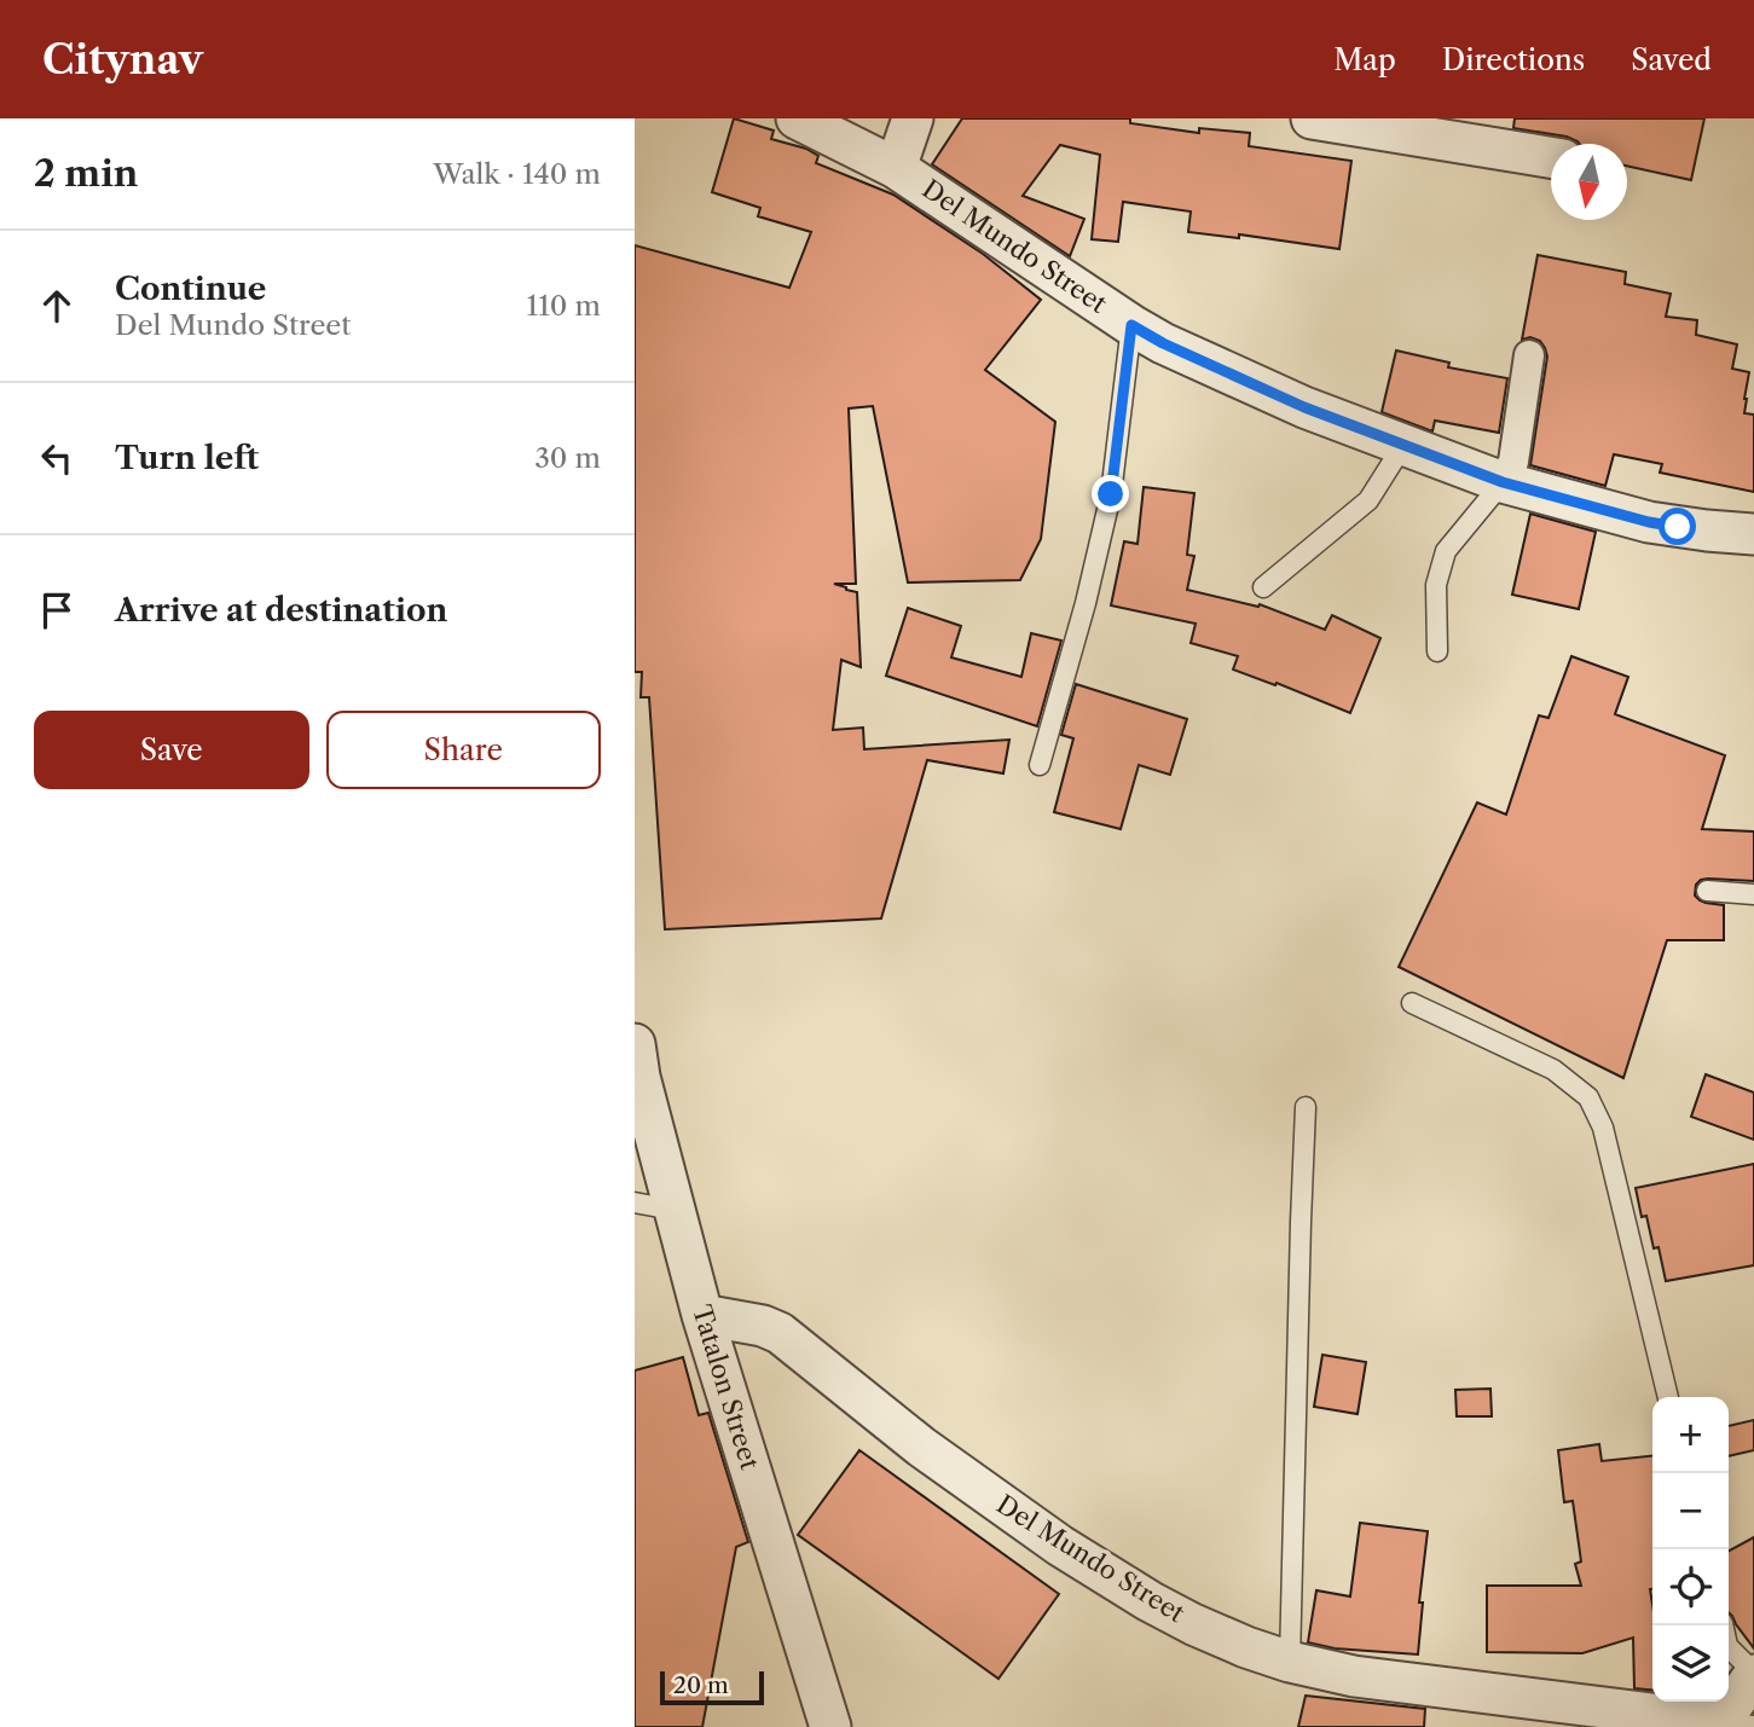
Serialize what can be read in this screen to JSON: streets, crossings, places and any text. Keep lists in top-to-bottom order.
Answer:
{
  "streets": {
    "street": ["Del Mundo Street", "Tatalon Street"]
  },
  "crossings": [
    ["Del Mundo Street", "Tatalon Street"]
  ],
  "scale_bar": "20 m",
  "north": "bottom",
  "page": {
    "header": "Citynav",
    "nav": ["Map", "Directions", "Saved"],
    "heading": ["2 min", "Walk · 140 m"],
    "list": [
      ["Continue", "Del Mundo Street", "110 m"],
      ["Turn left", "30 m"],
      "Arrive at destination"
    ],
    "buttons": ["Save", "Share"],
    "map_buttons": ["+", "−"],
    "scale": "20 m"
  }
}
